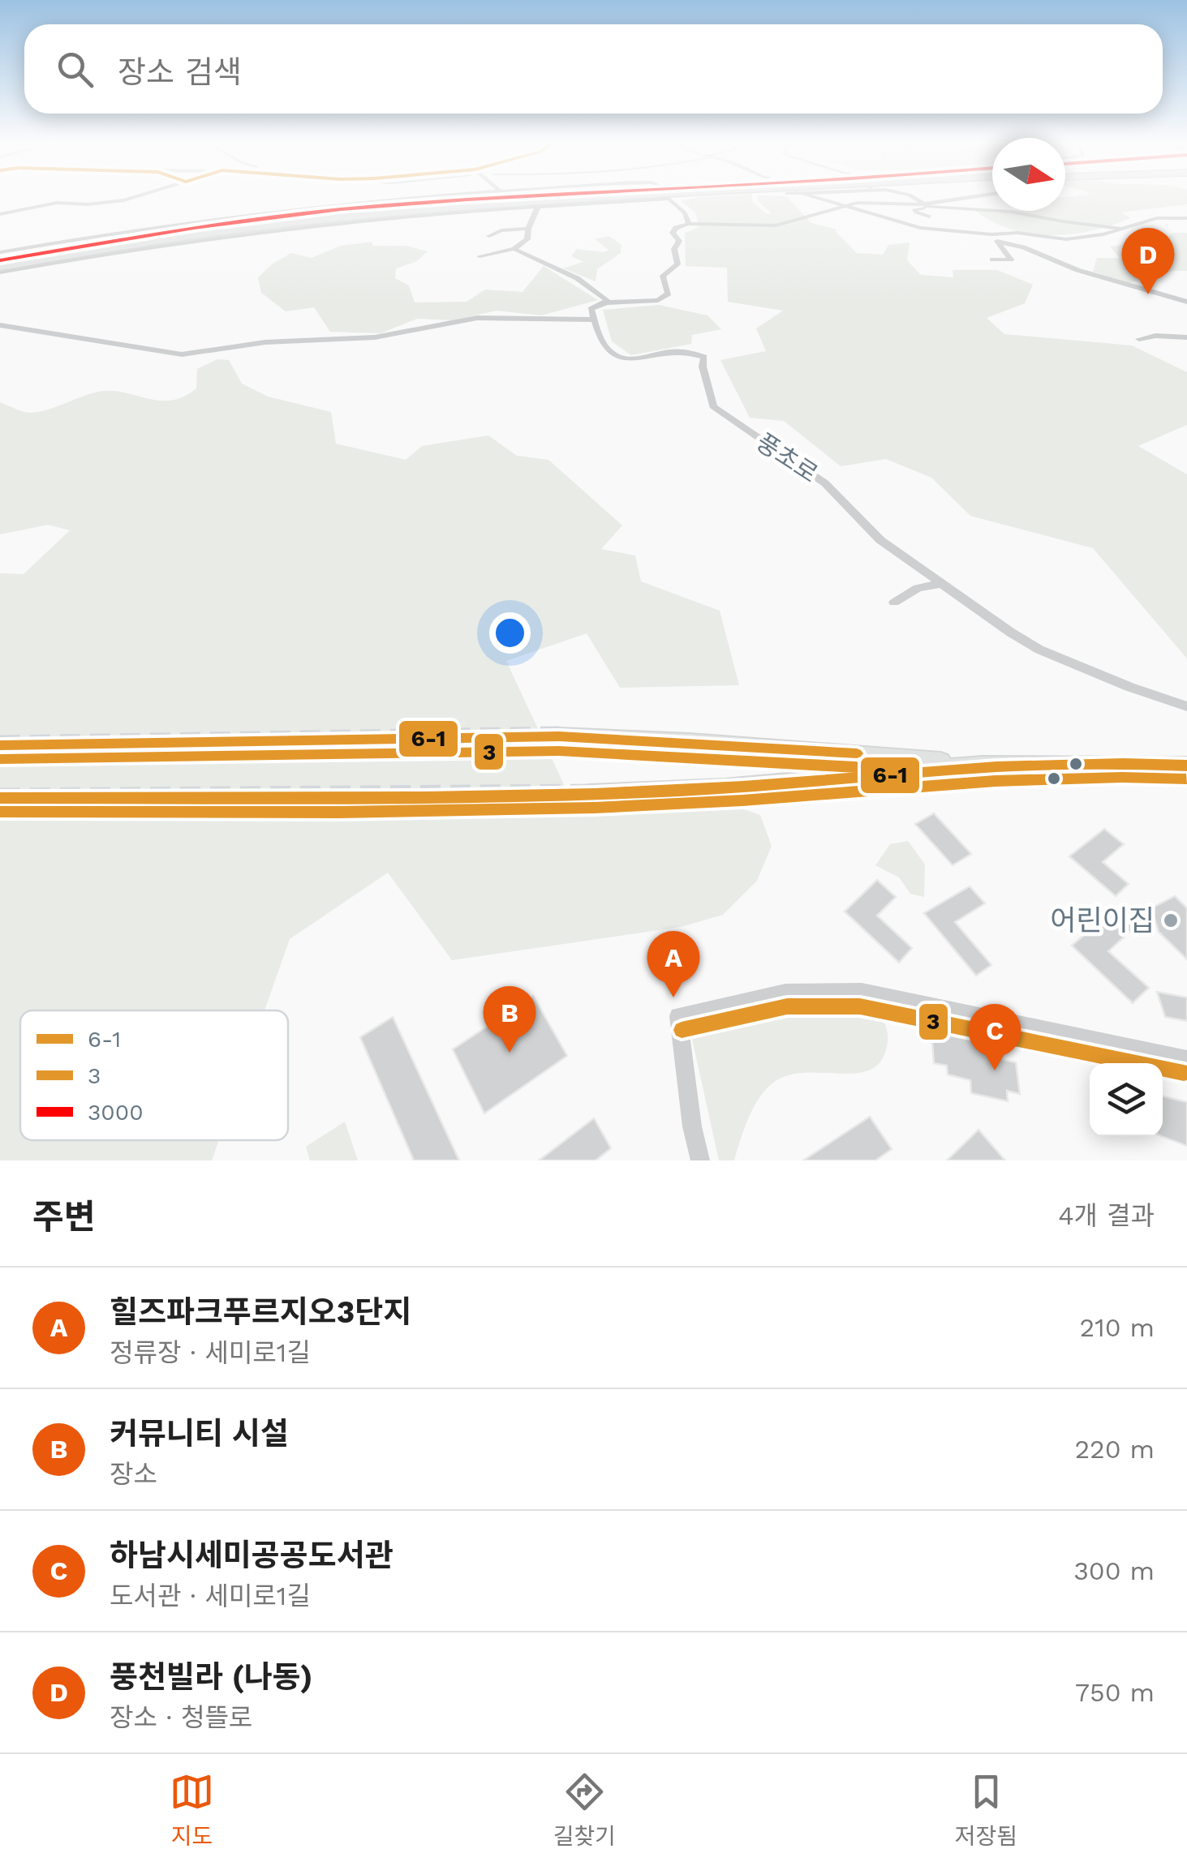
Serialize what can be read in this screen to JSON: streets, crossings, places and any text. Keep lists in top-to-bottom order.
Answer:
{
  "streets": {
    "street": ["풍초로"]
  },
  "places": ["어린이집"],
  "lines": ["transit line 3000", "transit line 6-1", "transit line 3"],
  "legend": ["6-1", "3", "3000"],
  "north": "right",
  "page": {
    "search": "장소 검색",
    "pins": [
      "D",
      "A",
      "B",
      "C"
    ],
    "heading": ["주변", "4개 결과"],
    "list": [
      {
        "mark": "A",
        "name": "힐즈파크푸르지오3단지",
        "note": "정류장 · 세미로1길",
        "value": "210 m"
      },
      {
        "mark": "B",
        "name": "커뮤니티 시설",
        "note": "장소",
        "value": "220 m"
      },
      {
        "mark": "C",
        "name": "하남시세미공공도서관",
        "note": "도서관 · 세미로1길",
        "value": "300 m"
      },
      {
        "mark": "D",
        "name": "풍천빌라 (나동)",
        "note": "장소 · 청뜰로",
        "value": "750 m"
      }
    ],
    "nav": ["지도", "길찾기", "저장됨"]
  }
}
